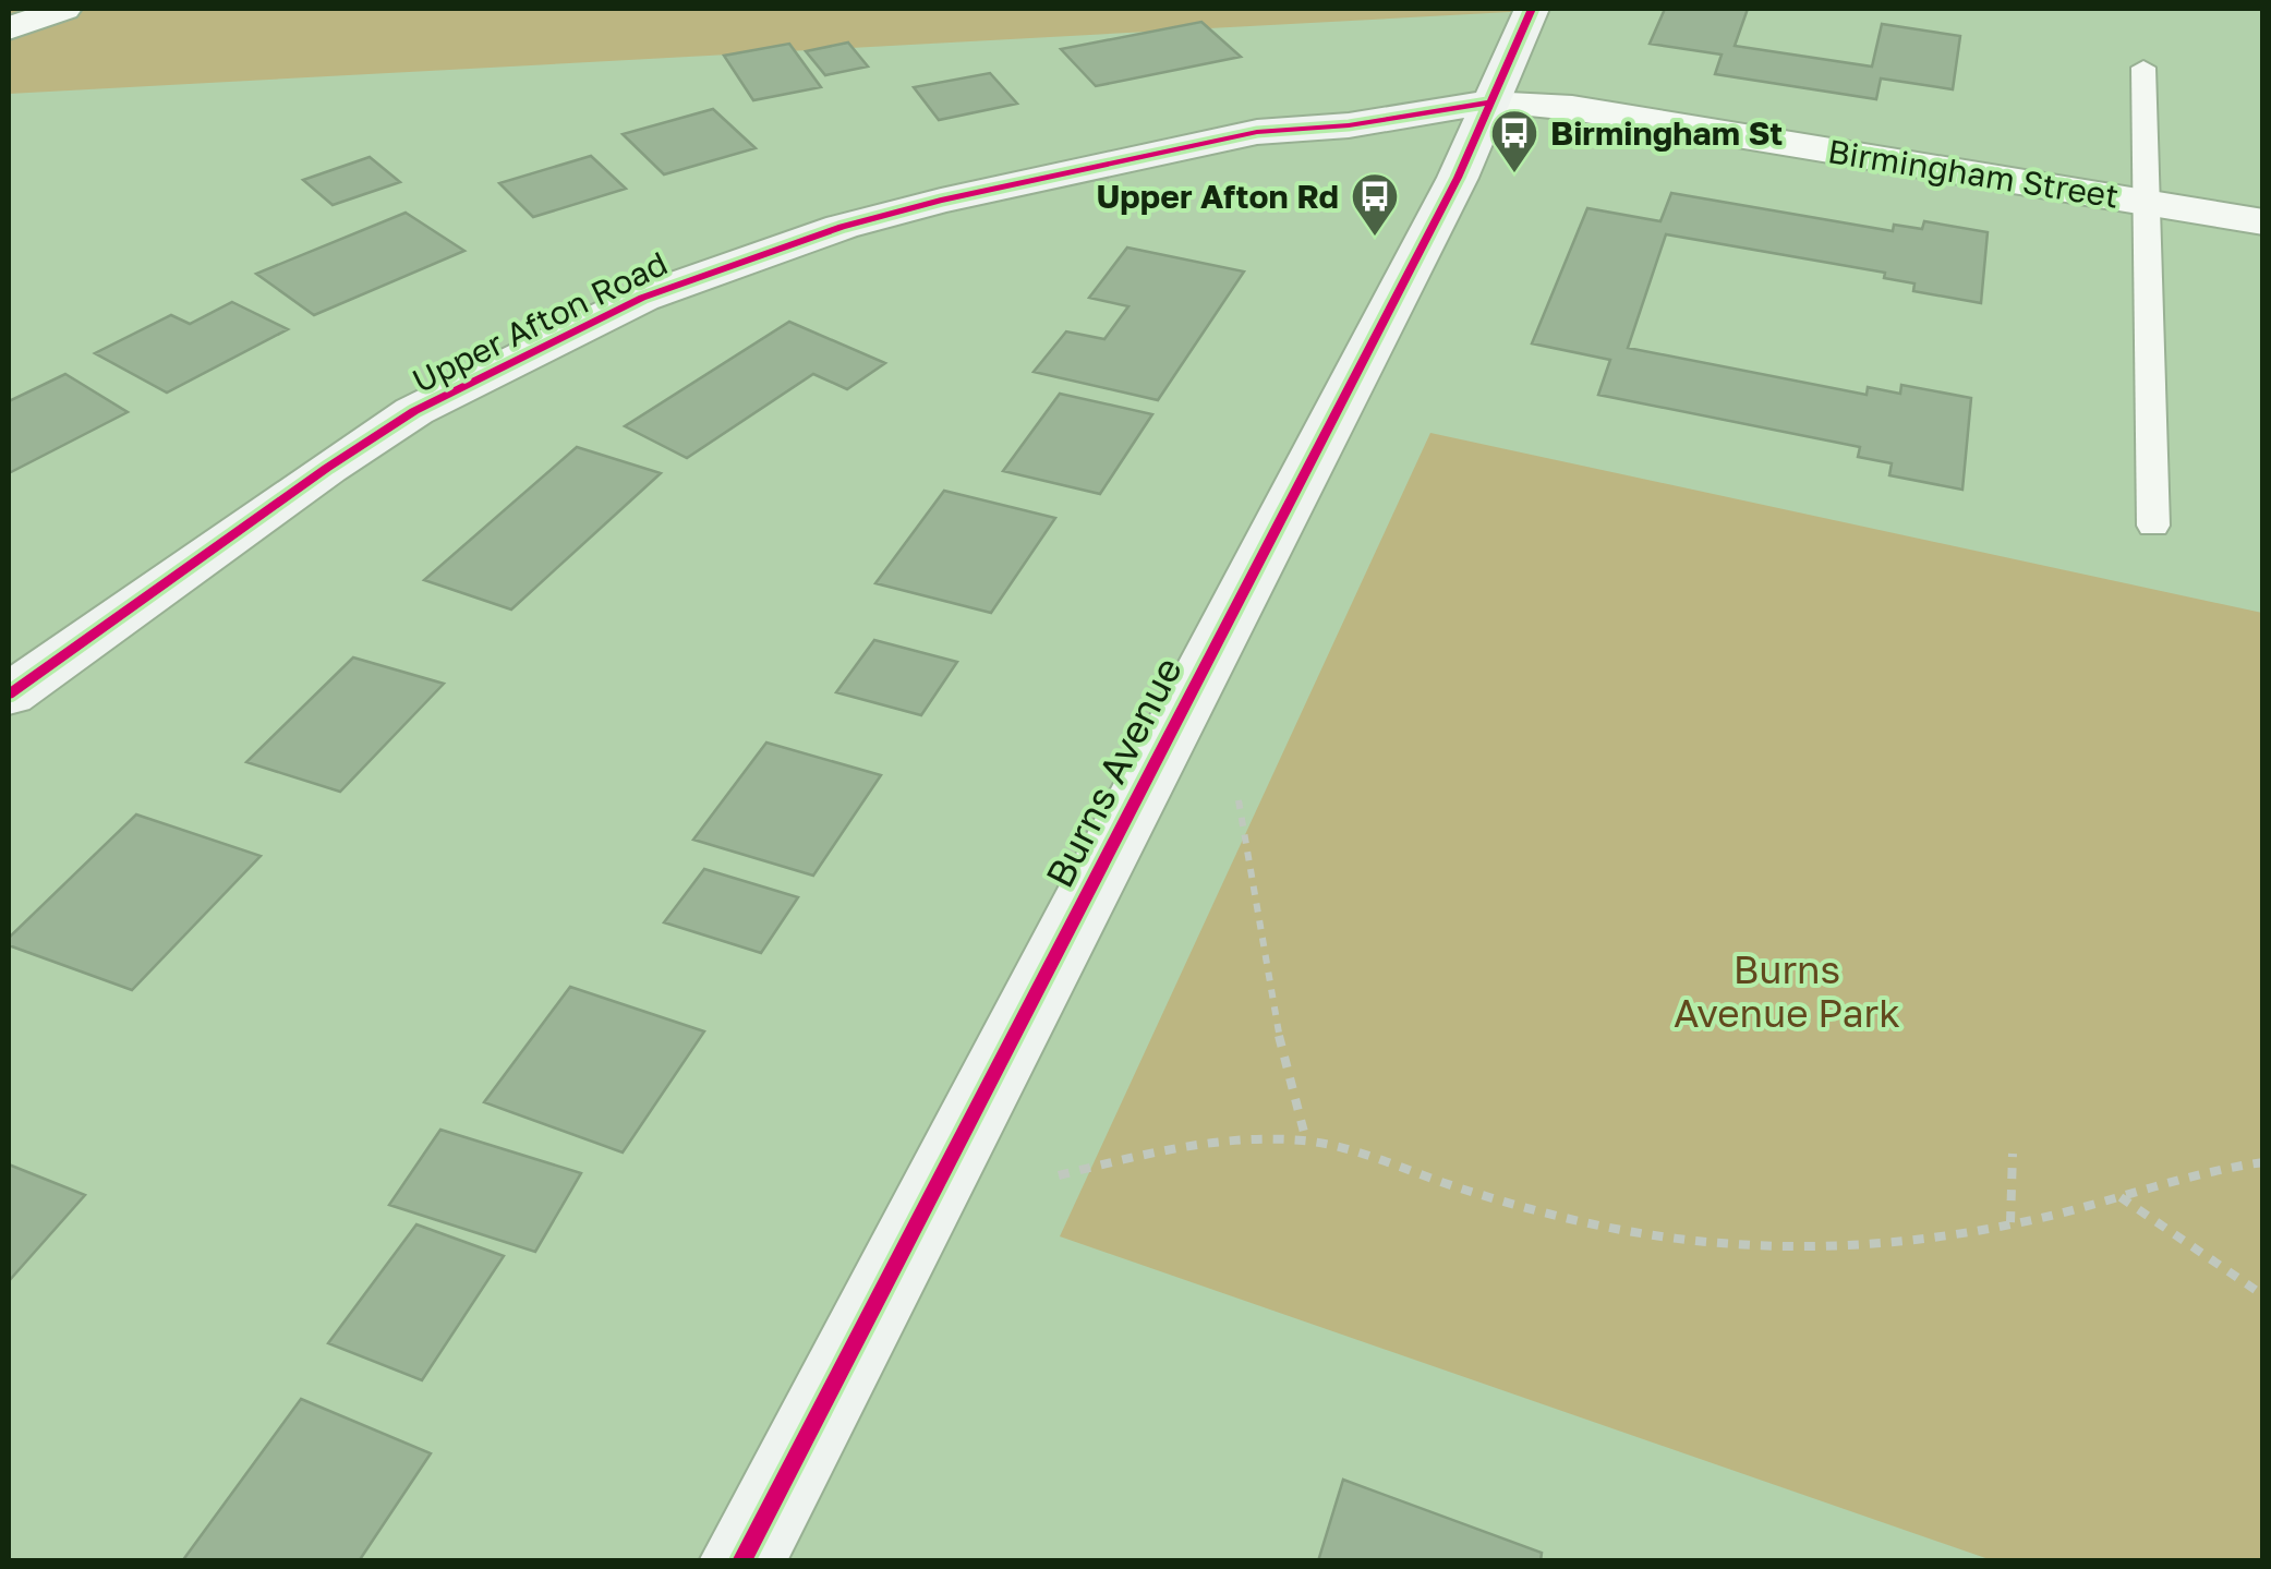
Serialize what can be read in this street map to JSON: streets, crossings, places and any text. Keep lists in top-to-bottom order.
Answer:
{
  "streets": {
    "street": ["Birmingham Street", "Upper Afton Road", "Burns Avenue"]
  },
  "crossings": [
    ["Birmingham Street", "Upper Afton Road"],
    ["Birmingham Street", "Burns Avenue"],
    ["Upper Afton Road", "Burns Avenue"]
  ],
  "parks": ["Burns Avenue Park"],
  "places": {
    "bus stop": ["Birmingham St", "Upper Afton Rd"]
  }
}
